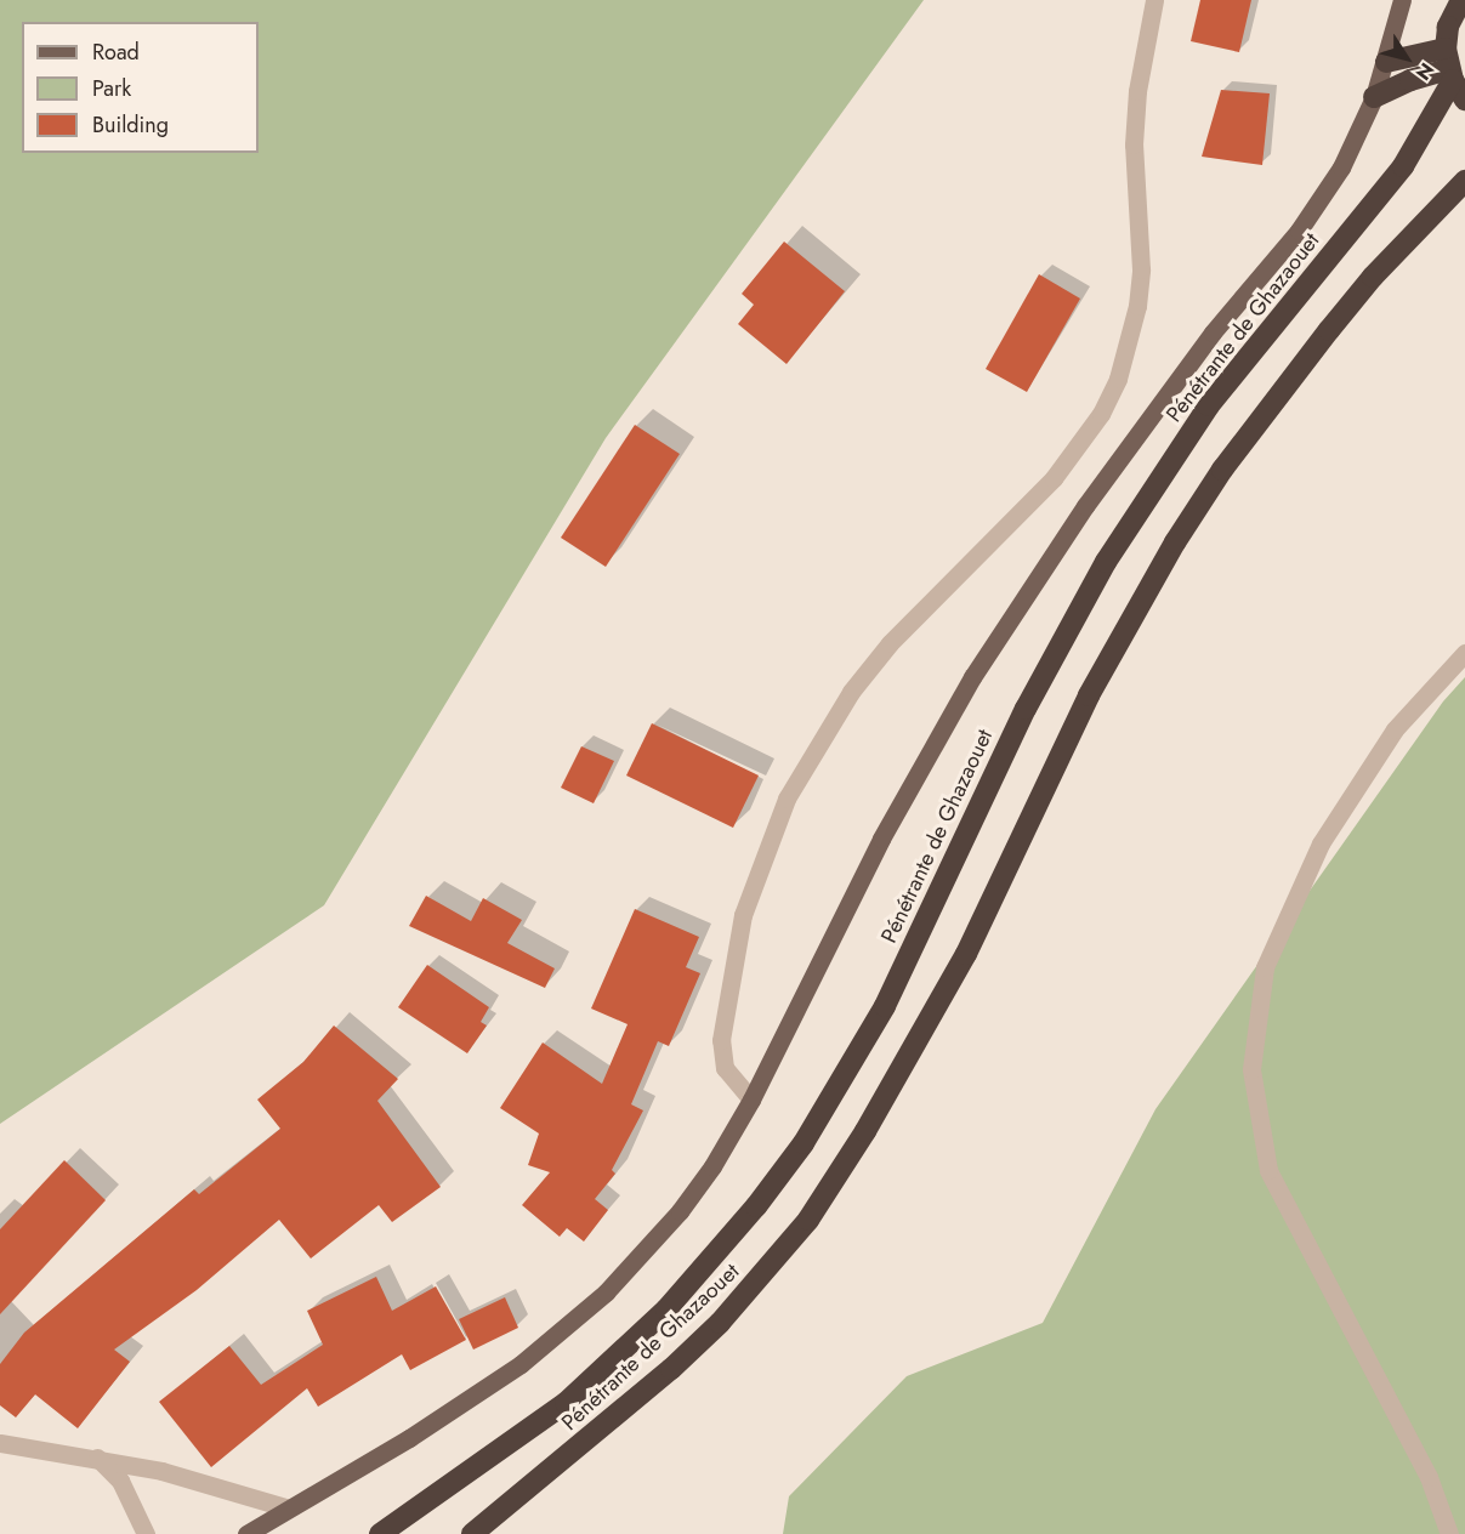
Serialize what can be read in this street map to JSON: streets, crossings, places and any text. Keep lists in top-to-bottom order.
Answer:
{
  "streets": {
    "highway": ["Pénétrante de Ghazaouet"]
  },
  "legend": ["Road", "Park", "Building"],
  "north": "bottom right"
}
